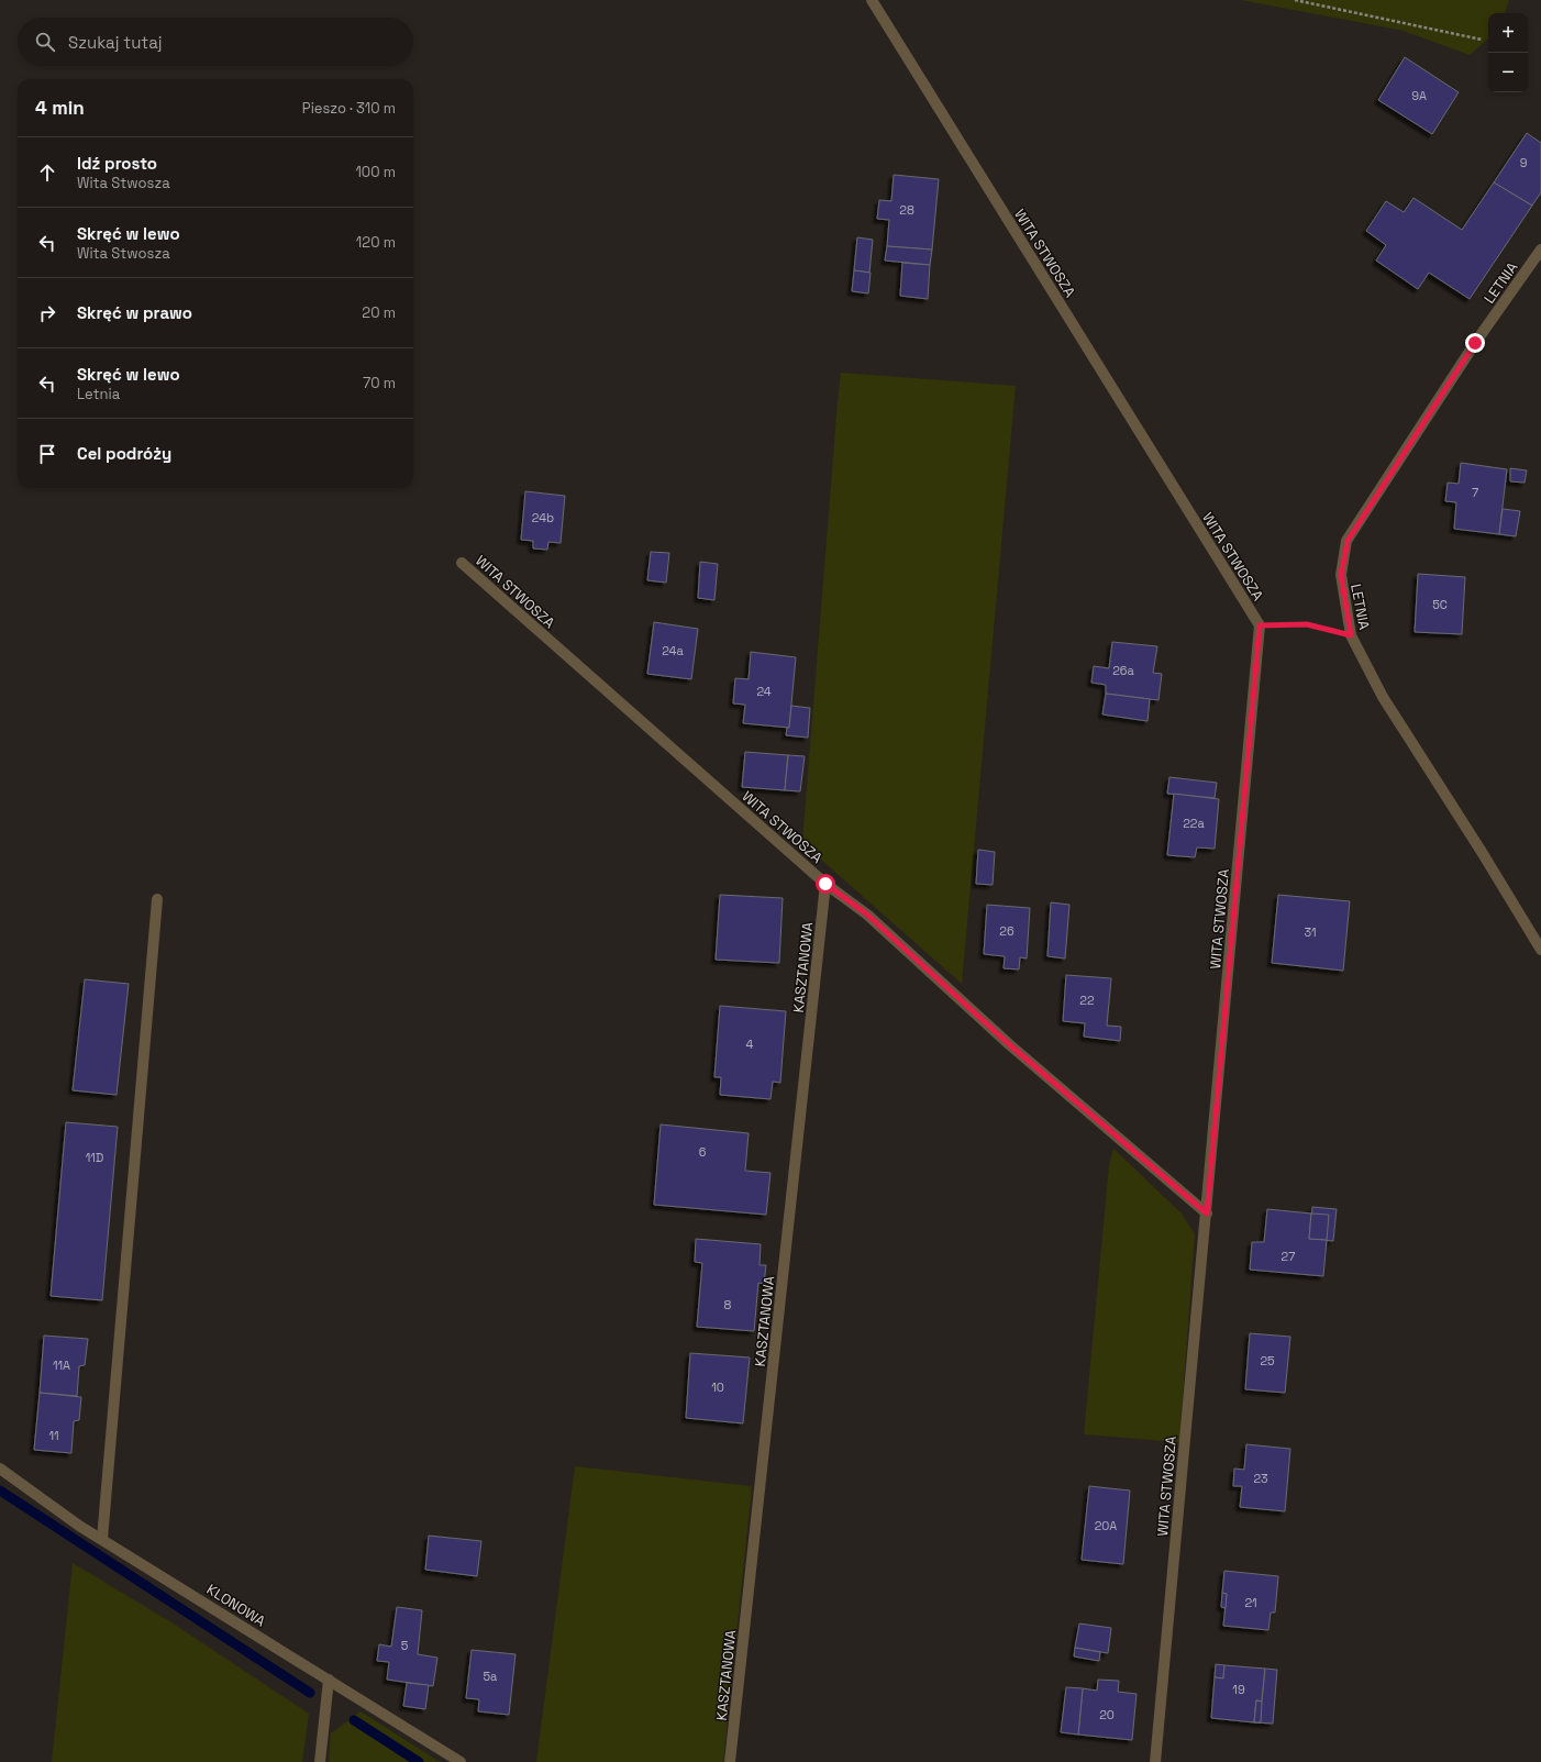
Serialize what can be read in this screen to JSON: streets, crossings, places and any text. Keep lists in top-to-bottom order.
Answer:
{
  "streets": {
    "street": [
      "WITA STWOSZA",
      "LETNIA",
      "KASZTANOWA",
      "KLONOWA"
    ]
  },
  "crossings": [
    ["WITA STWOSZA", "KASZTANOWA"]
  ],
  "house_numbers": [
    "9A",
    "9",
    "28",
    "7",
    "24b",
    "5C",
    "24a",
    "26a",
    "24",
    "22a",
    "26",
    "31",
    "22",
    "4",
    "6",
    "11D",
    "27",
    "8",
    "25",
    "11A",
    "10",
    "11",
    "23",
    "20A",
    "21",
    "5",
    "5a",
    "19",
    "20"
  ],
  "page": {
    "map_buttons": ["+", "−"],
    "search": "Szukaj tutaj",
    "heading": ["4 min", "Pieszo · 310 m"],
    "list": [
      ["Idź prosto", "Wita Stwosza", "100 m"],
      ["Skręć w lewo", "Wita Stwosza", "120 m"],
      ["Skręć w prawo", "20 m"],
      ["Skręć w lewo", "Letnia", "70 m"],
      "Cel podróży"
    ]
  }
}
